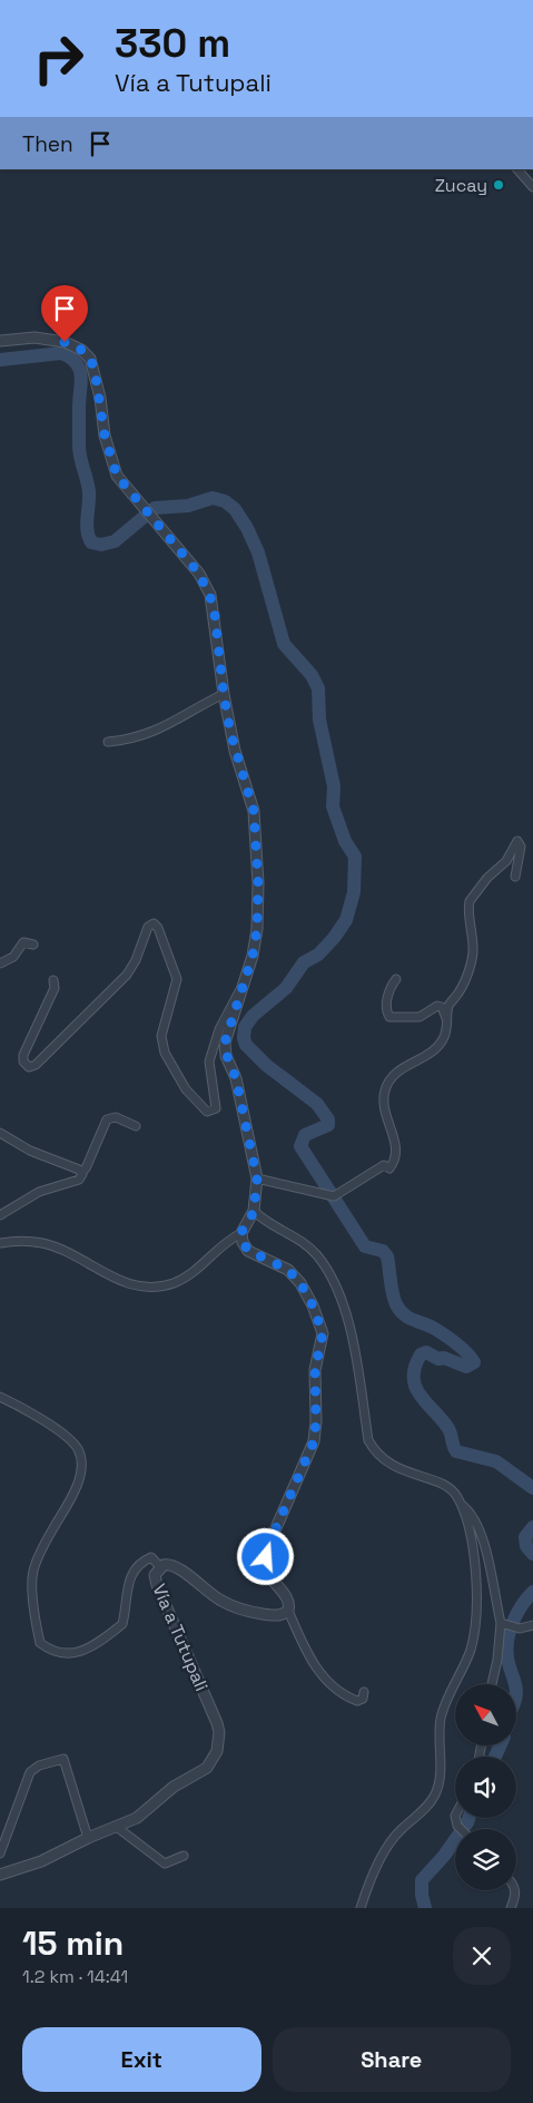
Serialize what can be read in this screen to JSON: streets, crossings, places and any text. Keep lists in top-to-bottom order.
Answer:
{
  "streets": {
    "street": ["Vía a Tutupali"]
  },
  "places": ["Zucay"],
  "north": "top left",
  "page": {
    "turn": ["330 m", "Vía a Tutupali"],
    "then": "Then",
    "heading": ["15 min", "1.2 km · 14:41"],
    "buttons": ["Exit", "Share"]
  }
}
